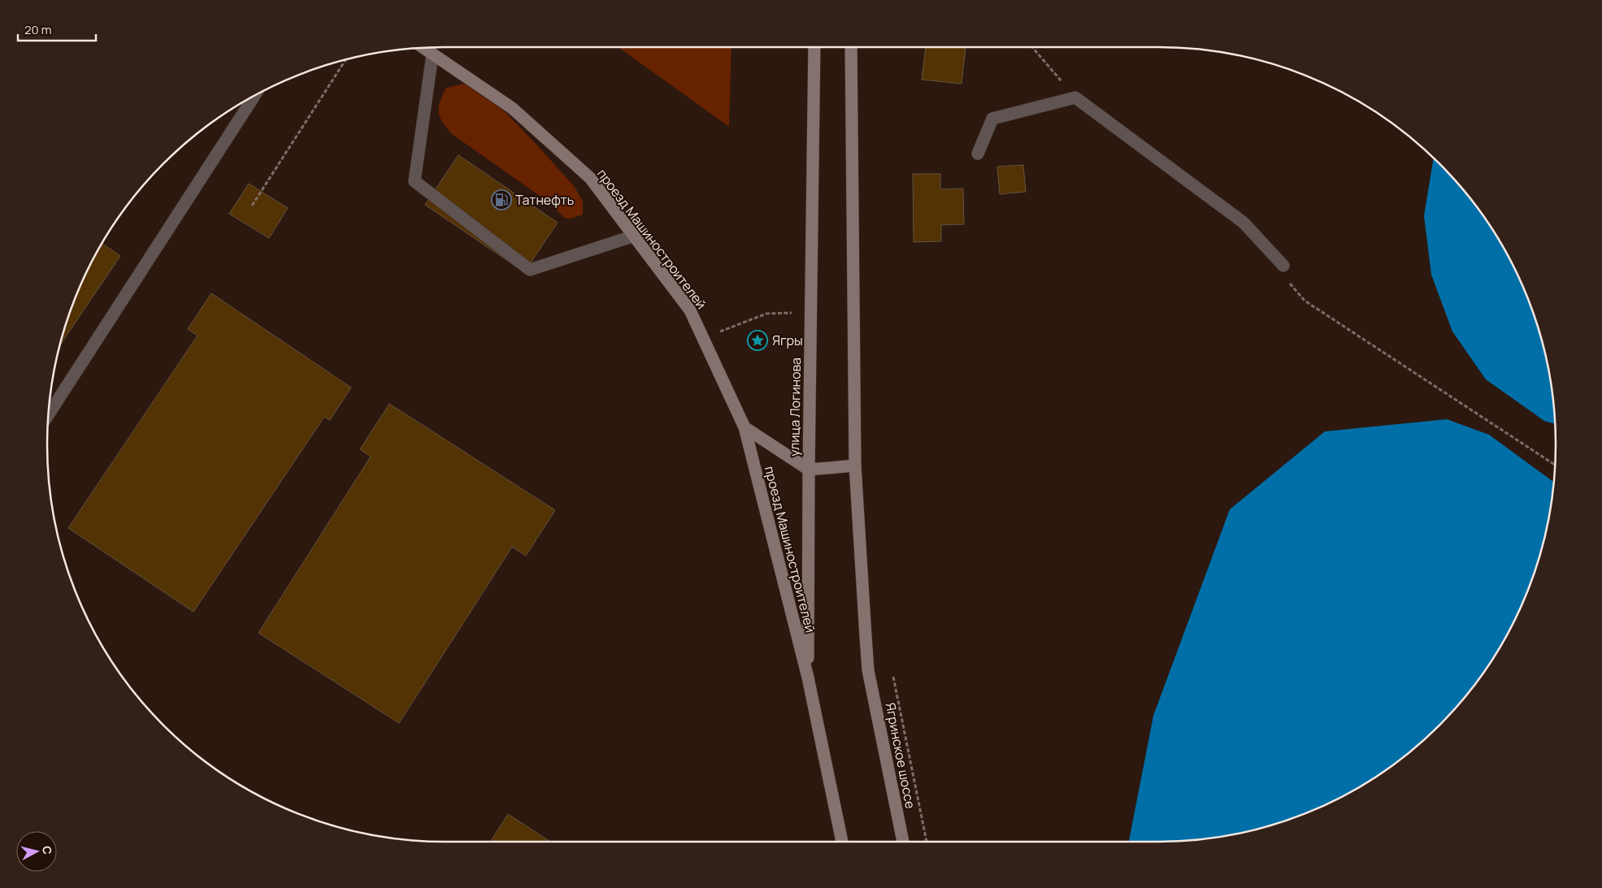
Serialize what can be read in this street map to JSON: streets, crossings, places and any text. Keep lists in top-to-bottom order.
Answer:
{
  "streets": {
    "main road": ["проезд Машиностроителей", "улица Логинова", "Ягринское шоссе"]
  },
  "crossings": [
    ["проезд Машиностроителей", "улица Логинова"]
  ],
  "places": {
    "fuel station": ["Татнефть"],
    "place": ["Ягры"]
  },
  "scale_bar": "20 m",
  "north": "right"
}
